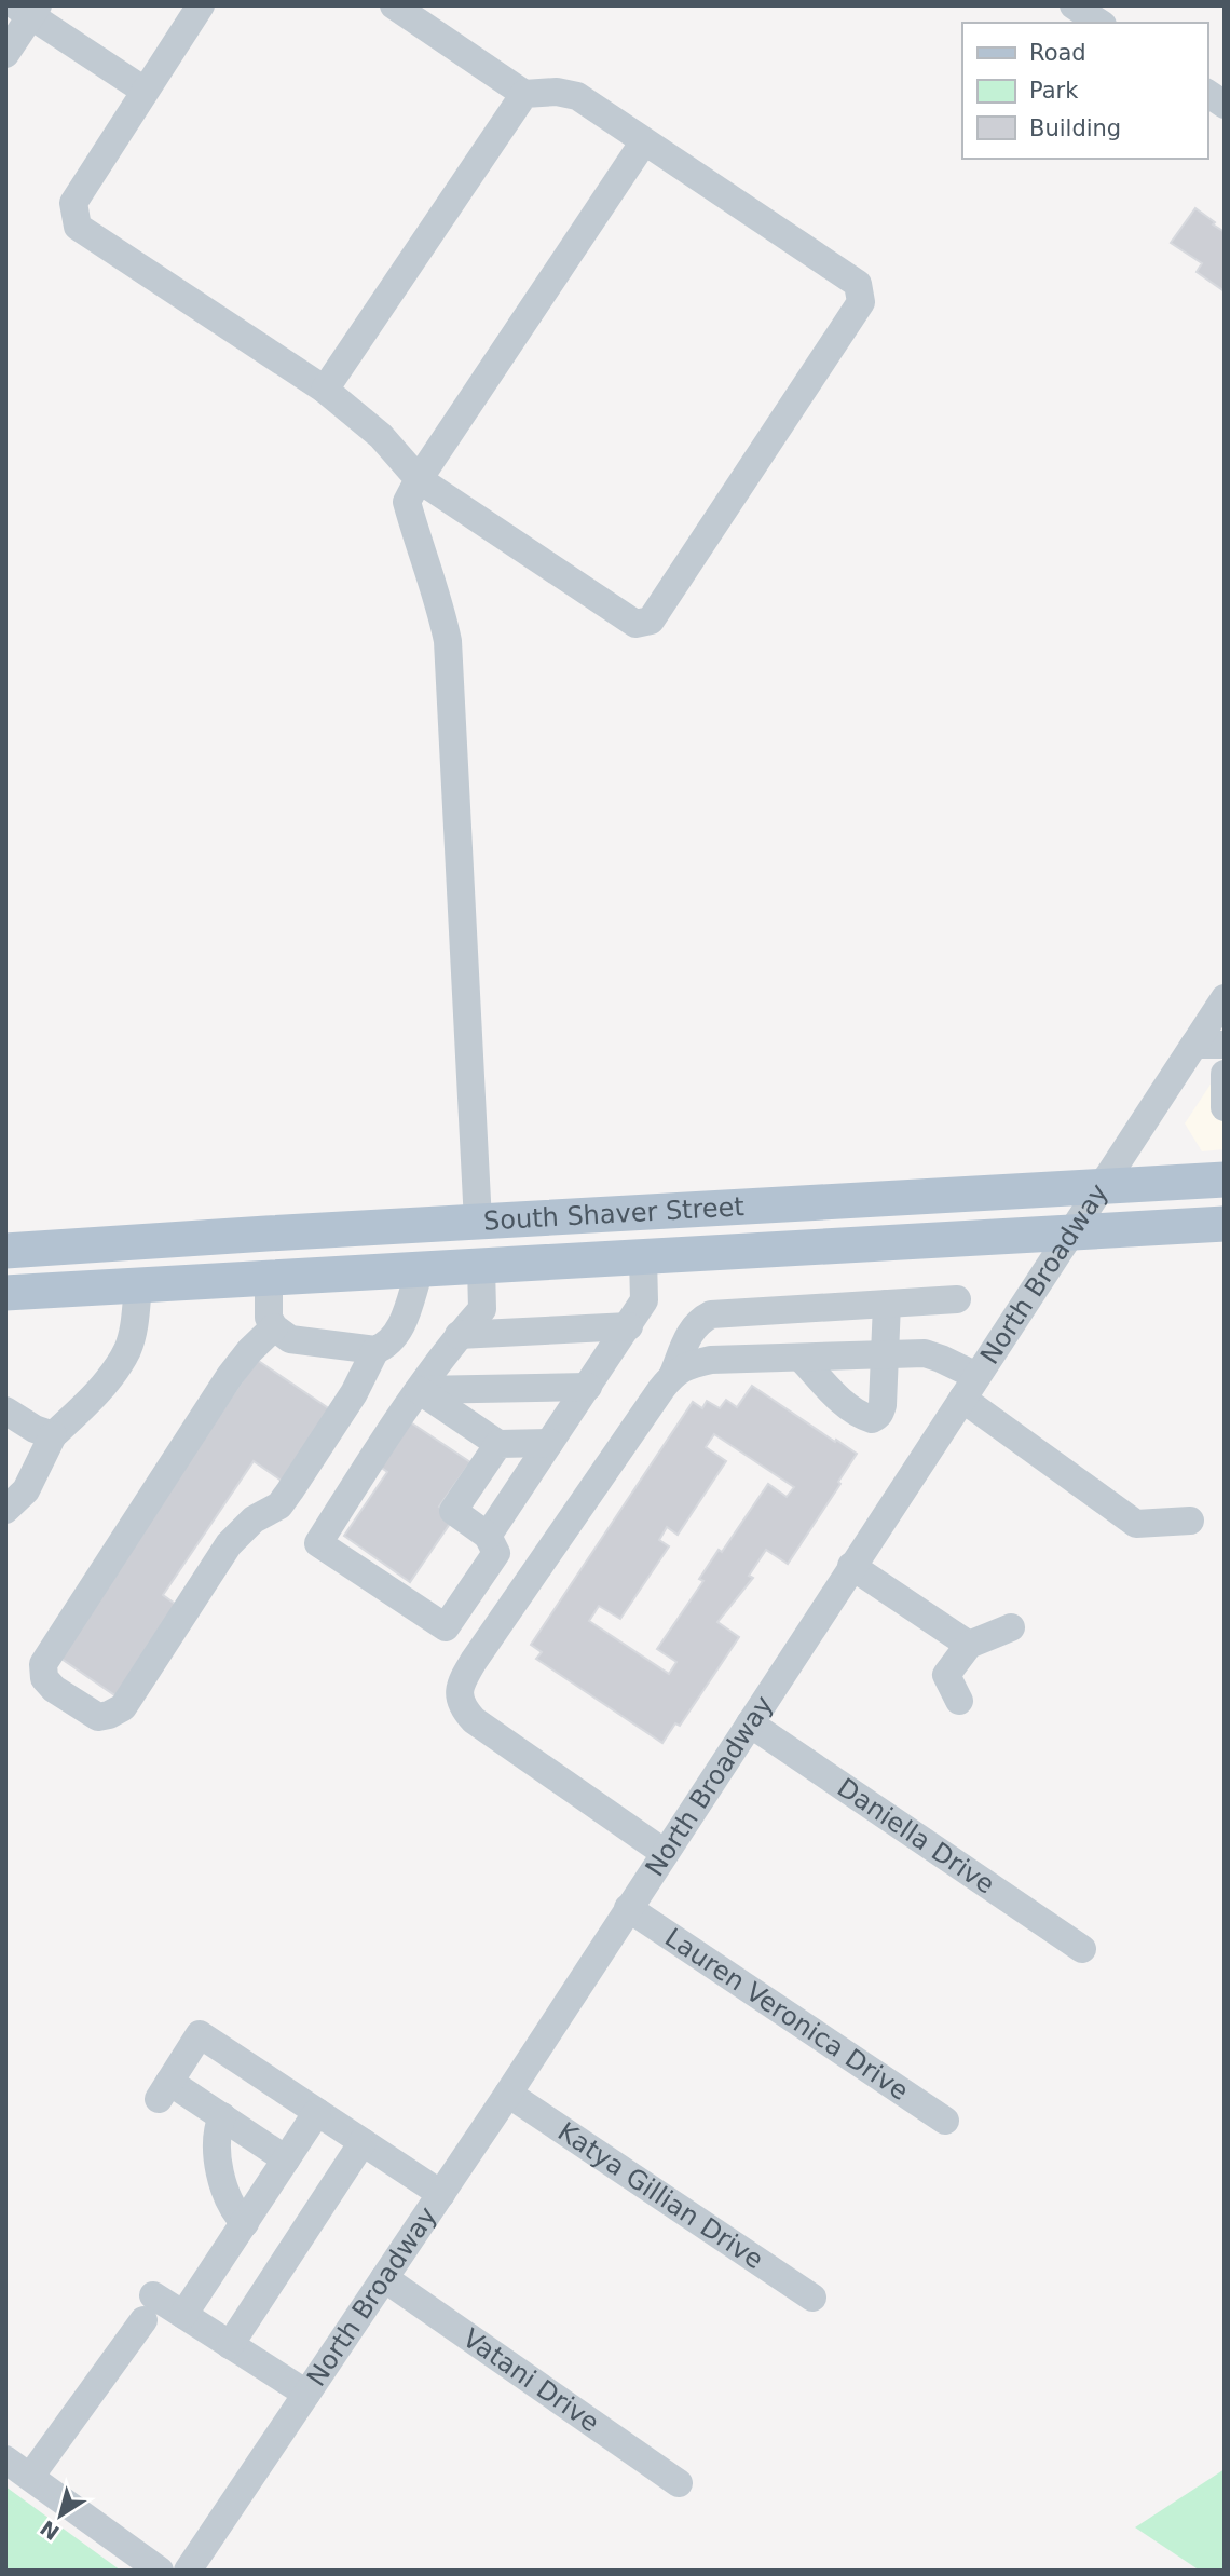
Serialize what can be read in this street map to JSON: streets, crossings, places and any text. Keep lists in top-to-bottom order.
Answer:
{
  "streets": {
    "main road": ["South Shaver Street"],
    "street": [
      "North Broadway",
      "Daniella Drive",
      "Lauren Veronica Drive",
      "Katya Gillian Drive",
      "Vatani Drive"
    ]
  },
  "crossings": [
    ["South Shaver Street", "North Broadway"],
    ["North Broadway", "Daniella Drive"],
    ["North Broadway", "Lauren Veronica Drive"],
    ["North Broadway", "Katya Gillian Drive"],
    ["North Broadway", "Vatani Drive"]
  ],
  "legend": ["Road", "Park", "Building"],
  "north": "bottom left"
}
